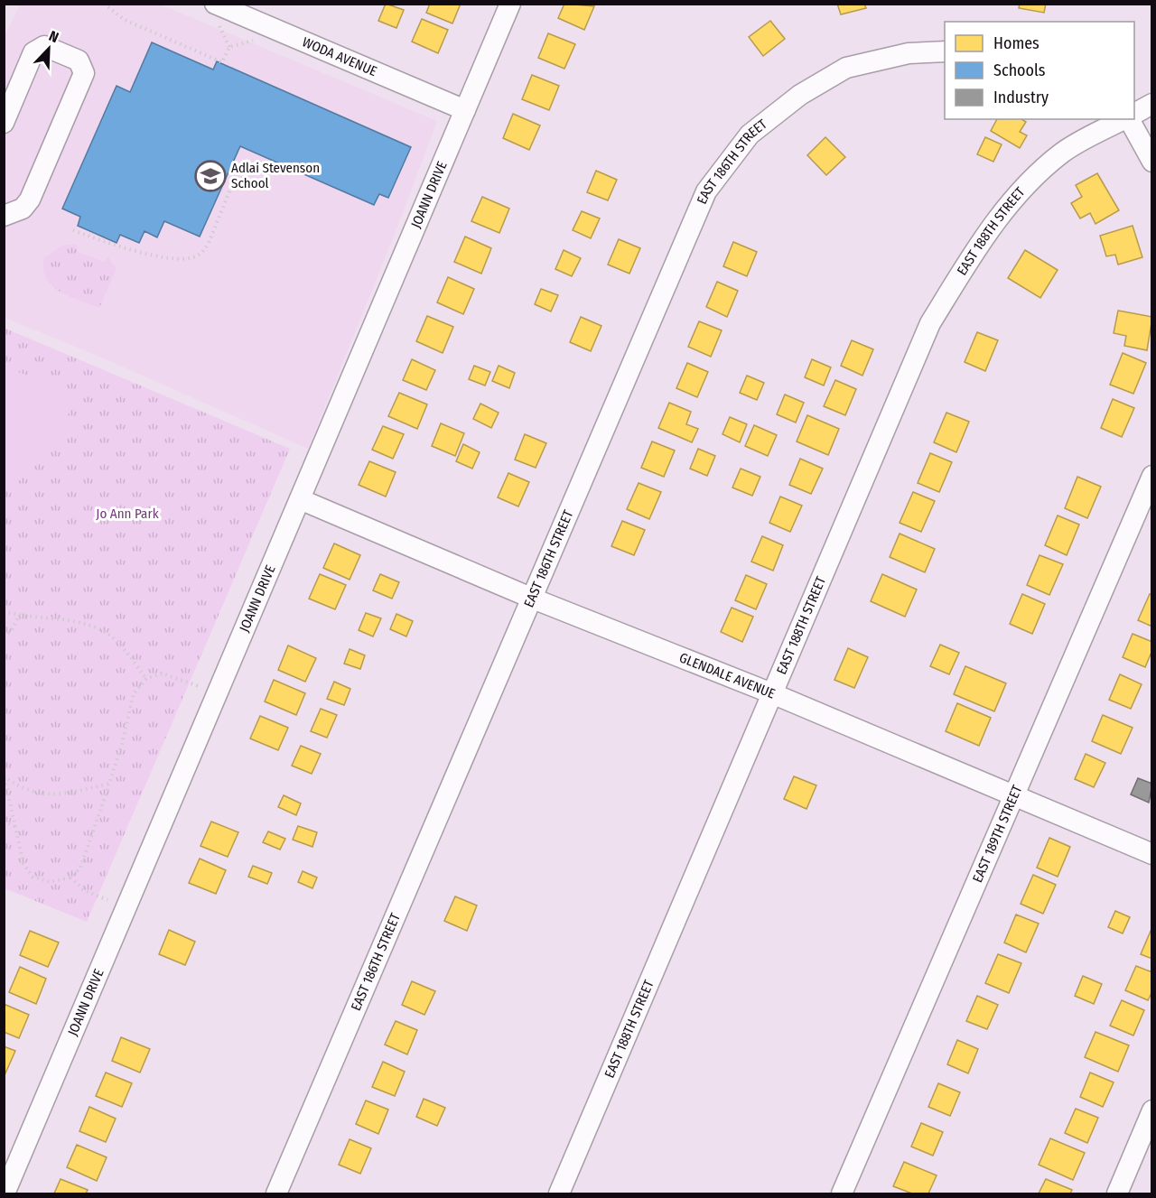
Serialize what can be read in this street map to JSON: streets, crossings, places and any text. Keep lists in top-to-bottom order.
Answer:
{
  "streets": {
    "street": [
      "WODA AVENUE",
      "EAST 186TH STREET",
      "JOANN DRIVE",
      "EAST 188TH STREET",
      "GLENDALE AVENUE",
      "EAST 189TH STREET"
    ]
  },
  "crossings": [
    ["WODA AVENUE", "JOANN DRIVE"],
    ["EAST 186TH STREET", "GLENDALE AVENUE"],
    ["JOANN DRIVE", "GLENDALE AVENUE"],
    ["EAST 188TH STREET", "GLENDALE AVENUE"],
    ["GLENDALE AVENUE", "EAST 189TH STREET"]
  ],
  "parks": ["Jo Ann Park"],
  "places": {
    "school or university": ["Adlai Stevenson School"]
  },
  "legend": ["Homes", "Schools", "Industry"],
  "north": "top right"
}
